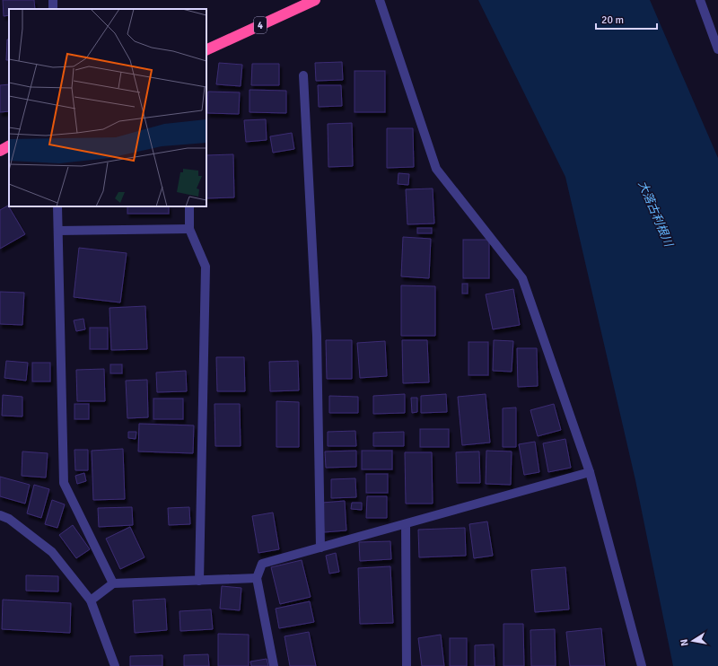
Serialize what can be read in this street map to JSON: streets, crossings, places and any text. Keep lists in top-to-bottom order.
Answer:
{
  "streets": {
    "highway": ["4"]
  },
  "water": ["大落古利根川"],
  "scale_bar": "20 m",
  "north": "left"
}
